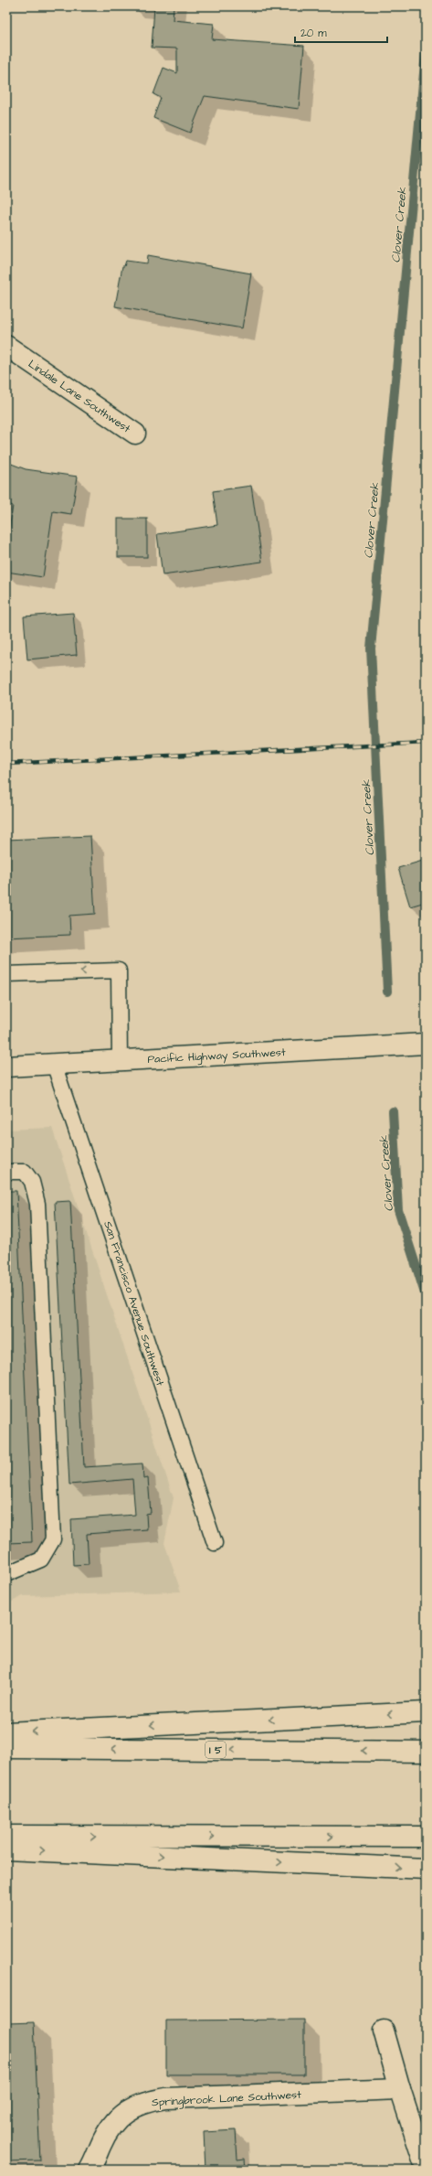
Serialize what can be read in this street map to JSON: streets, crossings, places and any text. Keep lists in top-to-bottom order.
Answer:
{
  "streets": {
    "main road": [
      "Lindale Lane Southwest",
      "Pacific Highway Southwest",
      "I 5",
      "Springbrook Lane Southwest"
    ],
    "lane": ["San Francisco Avenue Southwest"]
  },
  "crossings": [
    ["Pacific Highway Southwest", "San Francisco Avenue Southwest"]
  ],
  "water": ["Clover Creek"],
  "scale_bar": "20 m"
}
